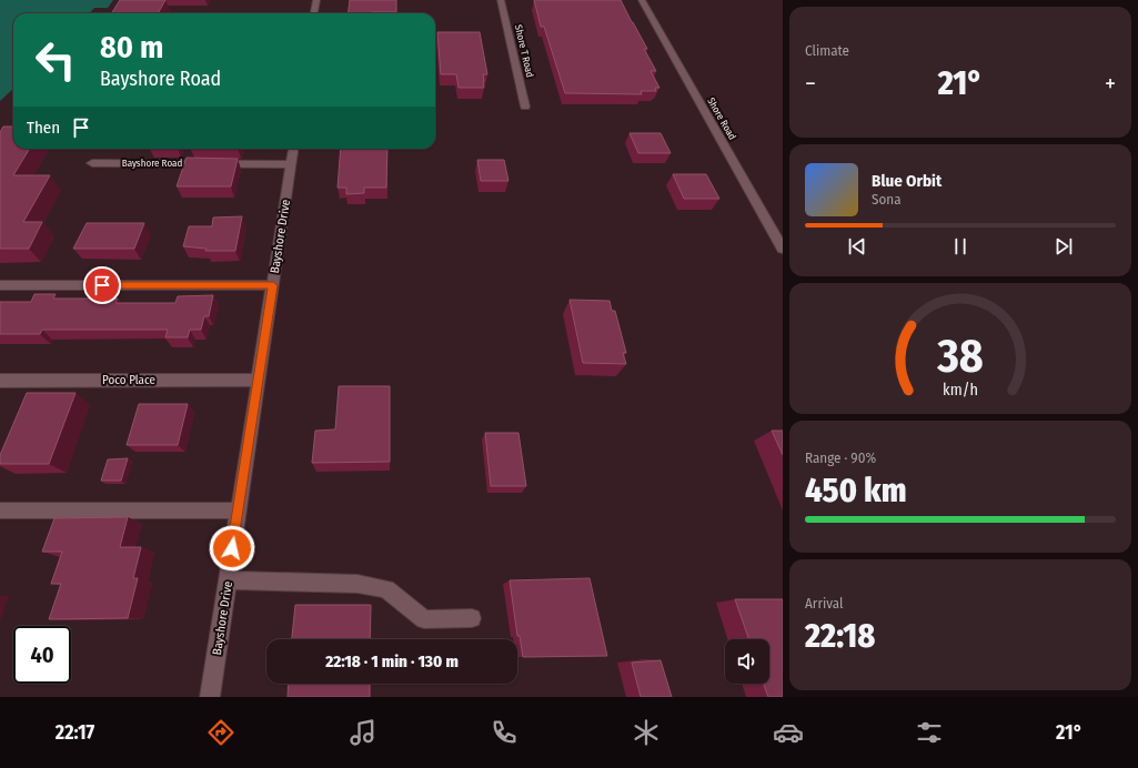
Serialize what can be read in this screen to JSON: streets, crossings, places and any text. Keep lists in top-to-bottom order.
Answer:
{
  "streets": {
    "street": [
      "Shore T Road",
      "Shore Road",
      "Bayshore Road",
      "Bayshore Drive",
      "Poco Place"
    ]
  },
  "crossings": [
    ["Bayshore Road", "Bayshore Drive"],
    ["Bayshore Drive", "Poco Place"]
  ],
  "page": {
    "tile": [
      "Climate",
      ["Range · 90%", "450 km"],
      ["Arrival", "22:18"]
    ],
    "turn": ["80 m", "Bayshore Road"],
    "heat": ["−", "21°", "+"],
    "then": "Then",
    "song": ["Blue Orbit", "Sona"],
    "limit": "40",
    "trip": "22:18 · 1 min · 130 m",
    "tabs": ["22:17", "21°"],
    "gauge": ["38", "km/h"]
  }
}
